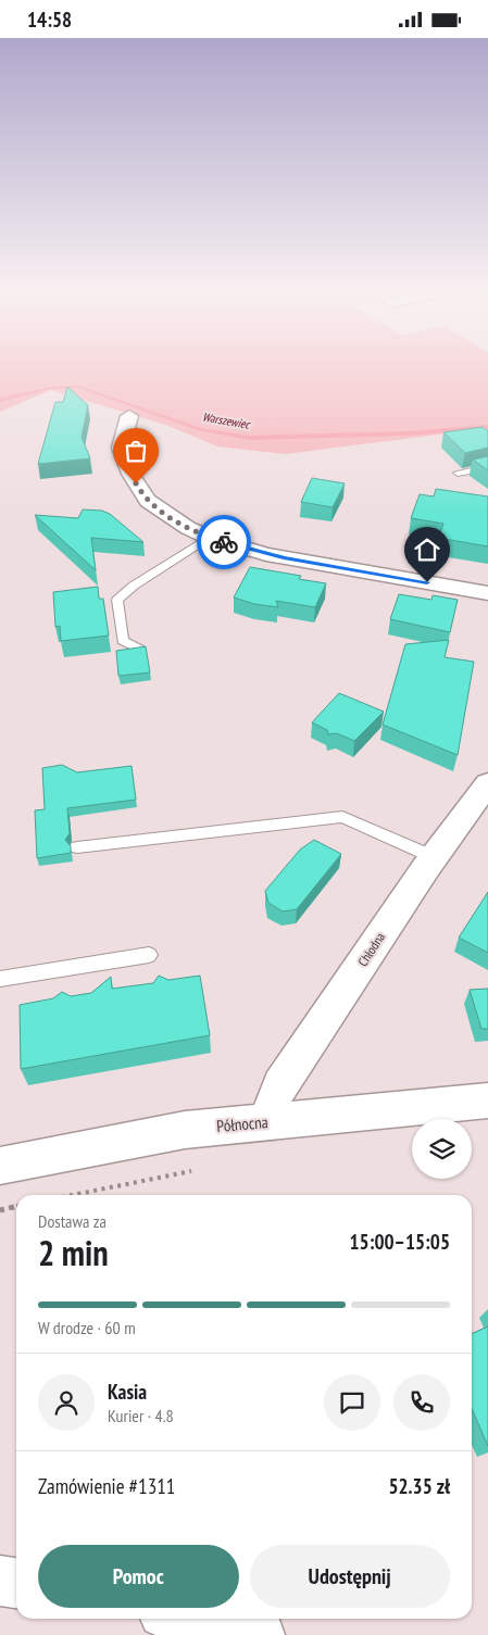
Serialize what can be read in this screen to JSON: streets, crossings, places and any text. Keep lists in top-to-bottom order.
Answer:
{
  "streets": {
    "street": ["Chłodna", "Północna"]
  },
  "crossings": [
    ["Chłodna", "Północna"]
  ],
  "water": ["Warszewiec"],
  "page": {
    "status": "14:58",
    "heading": ["2 min", "Dostawa za", "15:00–15:05"],
    "panel": [
      "Kasia",
      "Kurier · 4.8",
      "Zamówienie #1311",
      "52.35 zł"
    ],
    "bar": "W drodze · 60 m",
    "buttons": ["Pomoc", "Udostępnij"]
  }
}
